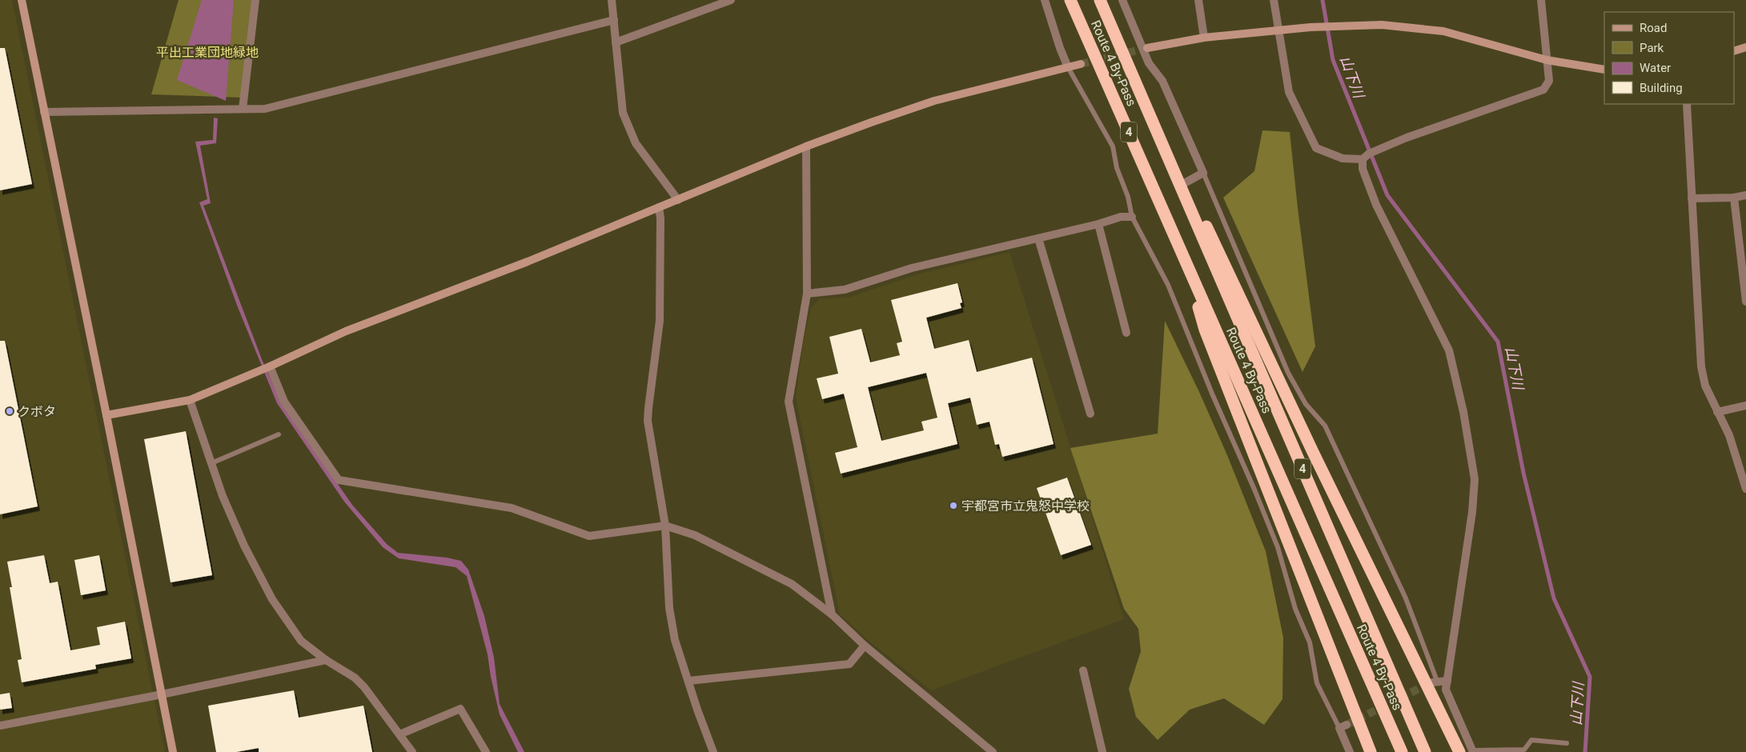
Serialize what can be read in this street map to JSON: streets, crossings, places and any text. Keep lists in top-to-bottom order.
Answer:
{
  "streets": {
    "highway": ["Route 4 By-Pass", "4"]
  },
  "water": ["山下川"],
  "parks": ["平出工業団地緑地"],
  "places": ["クボタ", "宇都宮市立鬼怒中学校"],
  "legend": [
    "Road",
    "Park",
    "Water",
    "Building"
  ]
}
